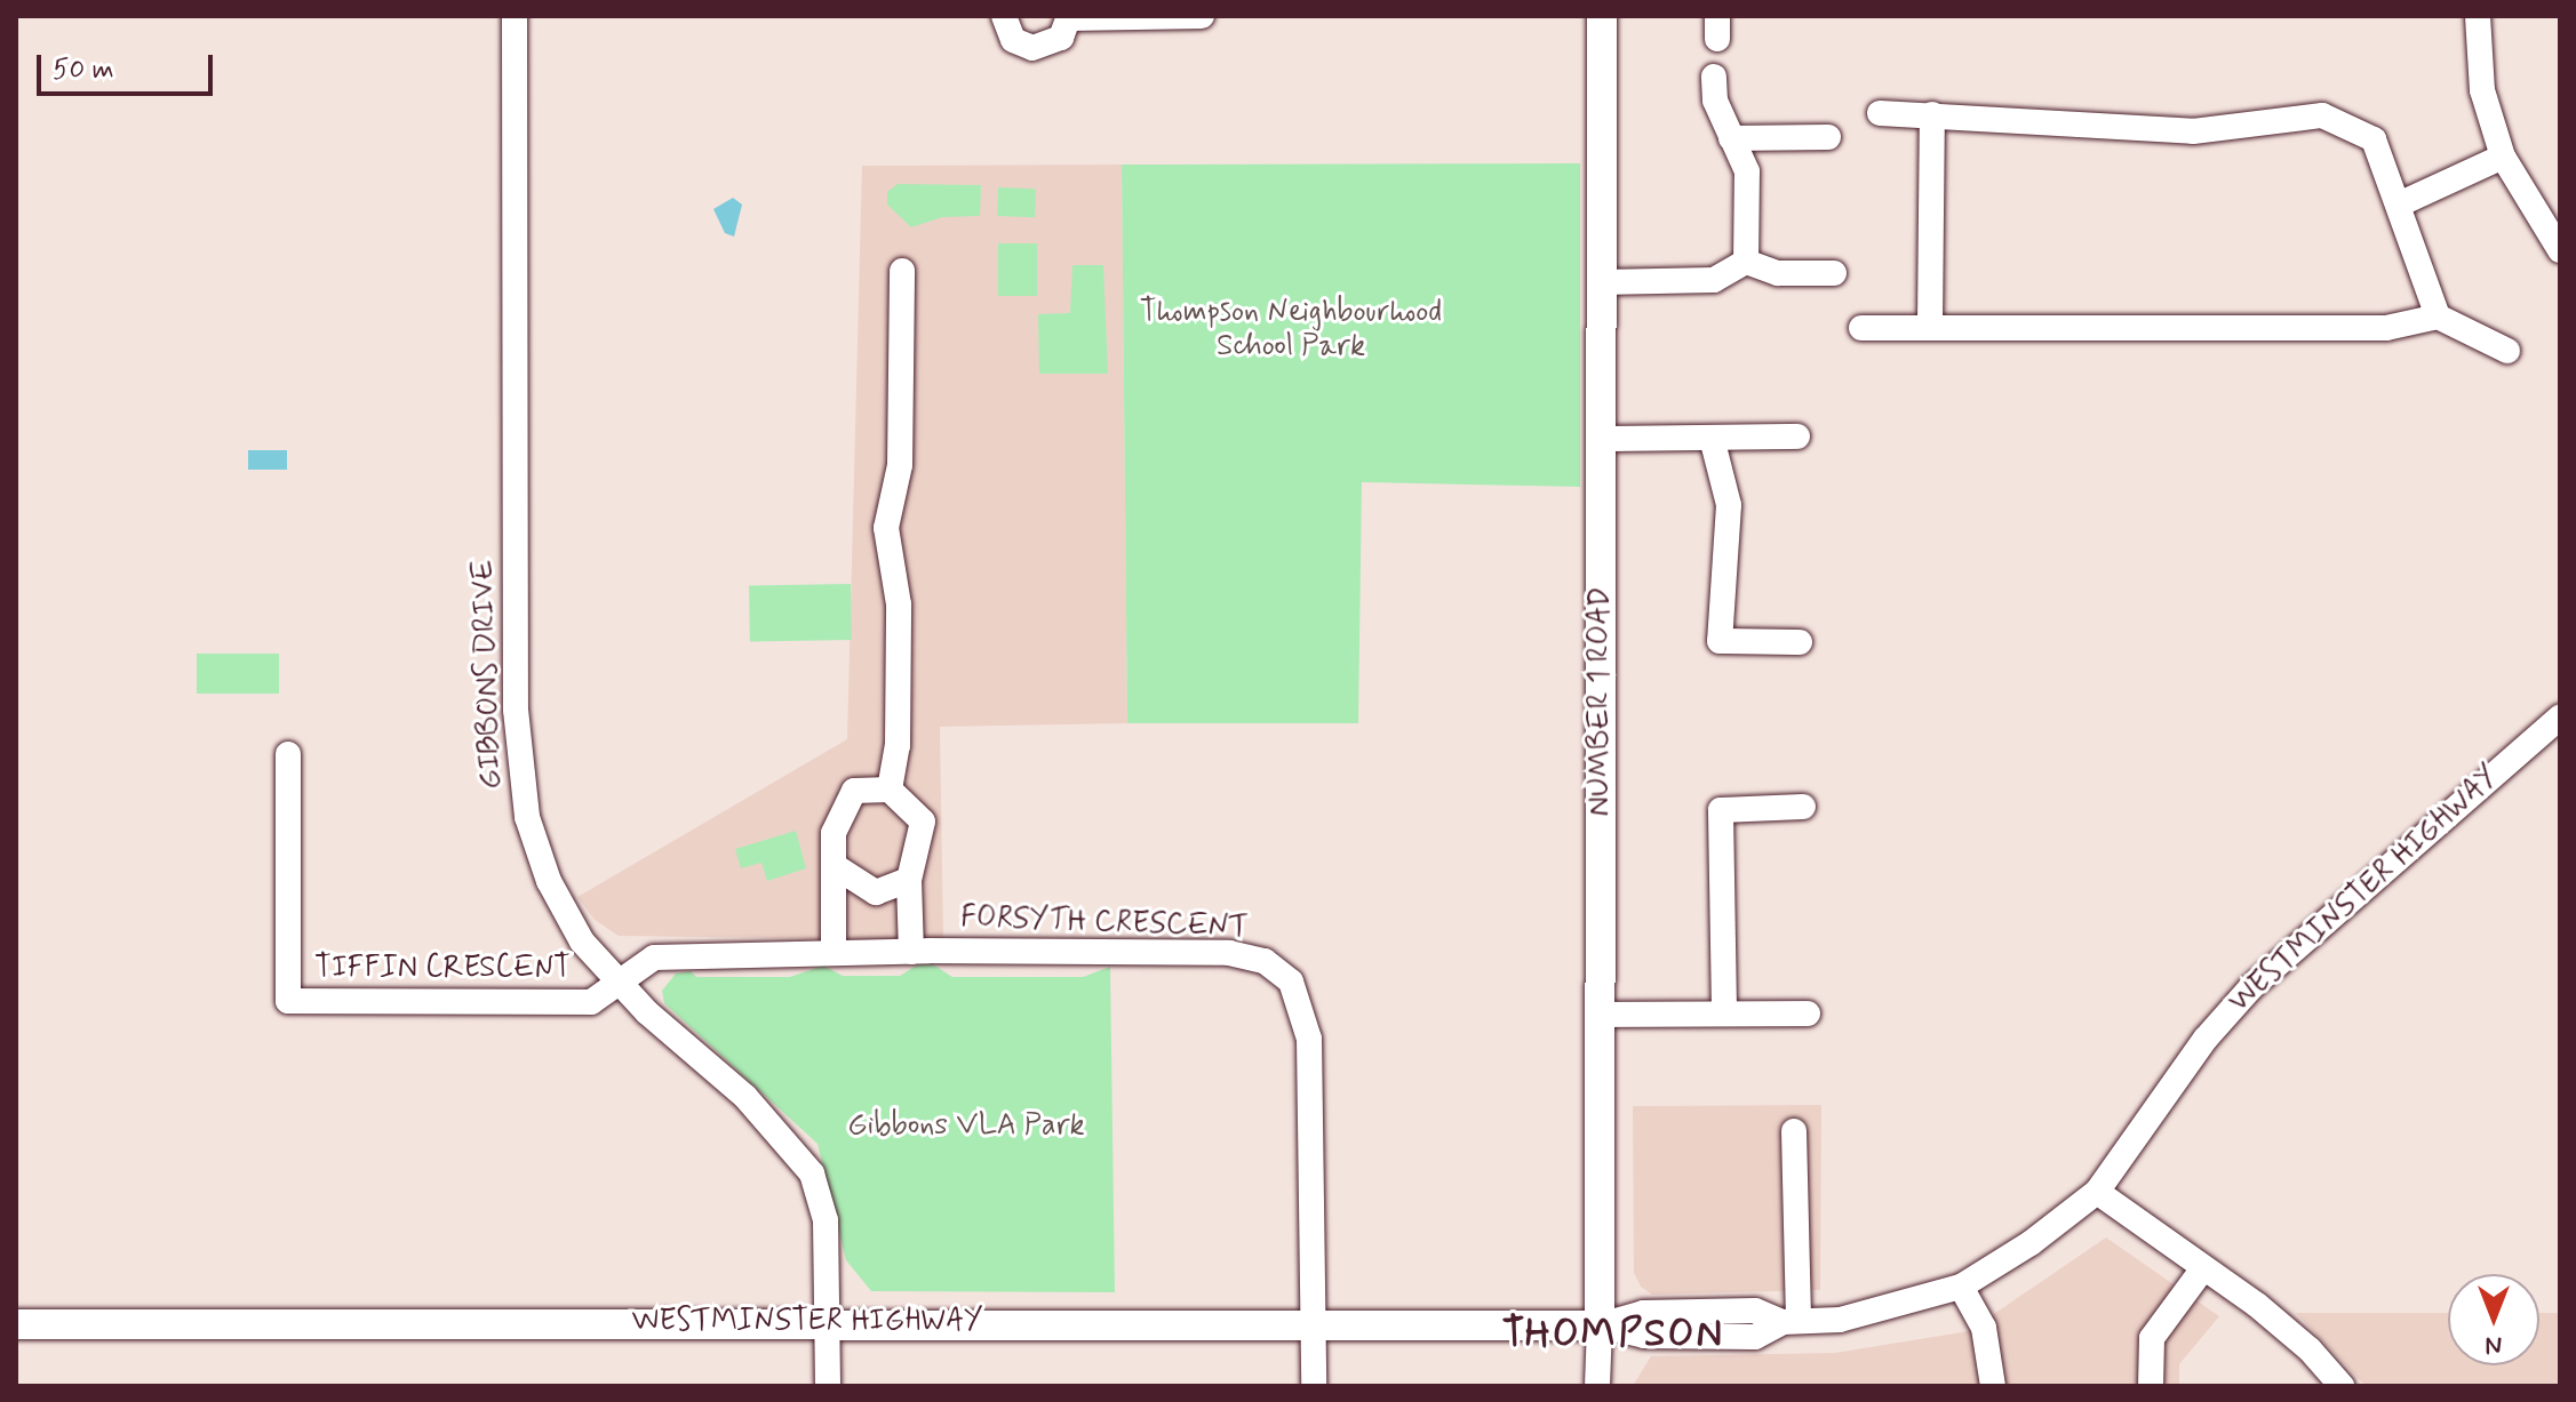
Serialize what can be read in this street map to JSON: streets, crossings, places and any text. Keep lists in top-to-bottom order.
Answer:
{
  "streets": {
    "main road": ["NUMBER 1 ROAD", "WESTMINSTER HIGHWAY"],
    "street": ["GIBBONS DRIVE", "FORSYTH CRESCENT", "TIFFIN CRESCENT"]
  },
  "crossings": [
    ["GIBBONS DRIVE", "WESTMINSTER HIGHWAY"],
    ["GIBBONS DRIVE", "FORSYTH CRESCENT"],
    ["GIBBONS DRIVE", "TIFFIN CRESCENT"],
    ["NUMBER 1 ROAD", "WESTMINSTER HIGHWAY"],
    ["WESTMINSTER HIGHWAY", "FORSYTH CRESCENT"],
    ["FORSYTH CRESCENT", "TIFFIN CRESCENT"]
  ],
  "districts": ["THOMPSON"],
  "parks": ["Thompson Neighbourhood School Park", "Gibbons VLA Park"],
  "scale_bar": "50 m",
  "north": "bottom"
}
